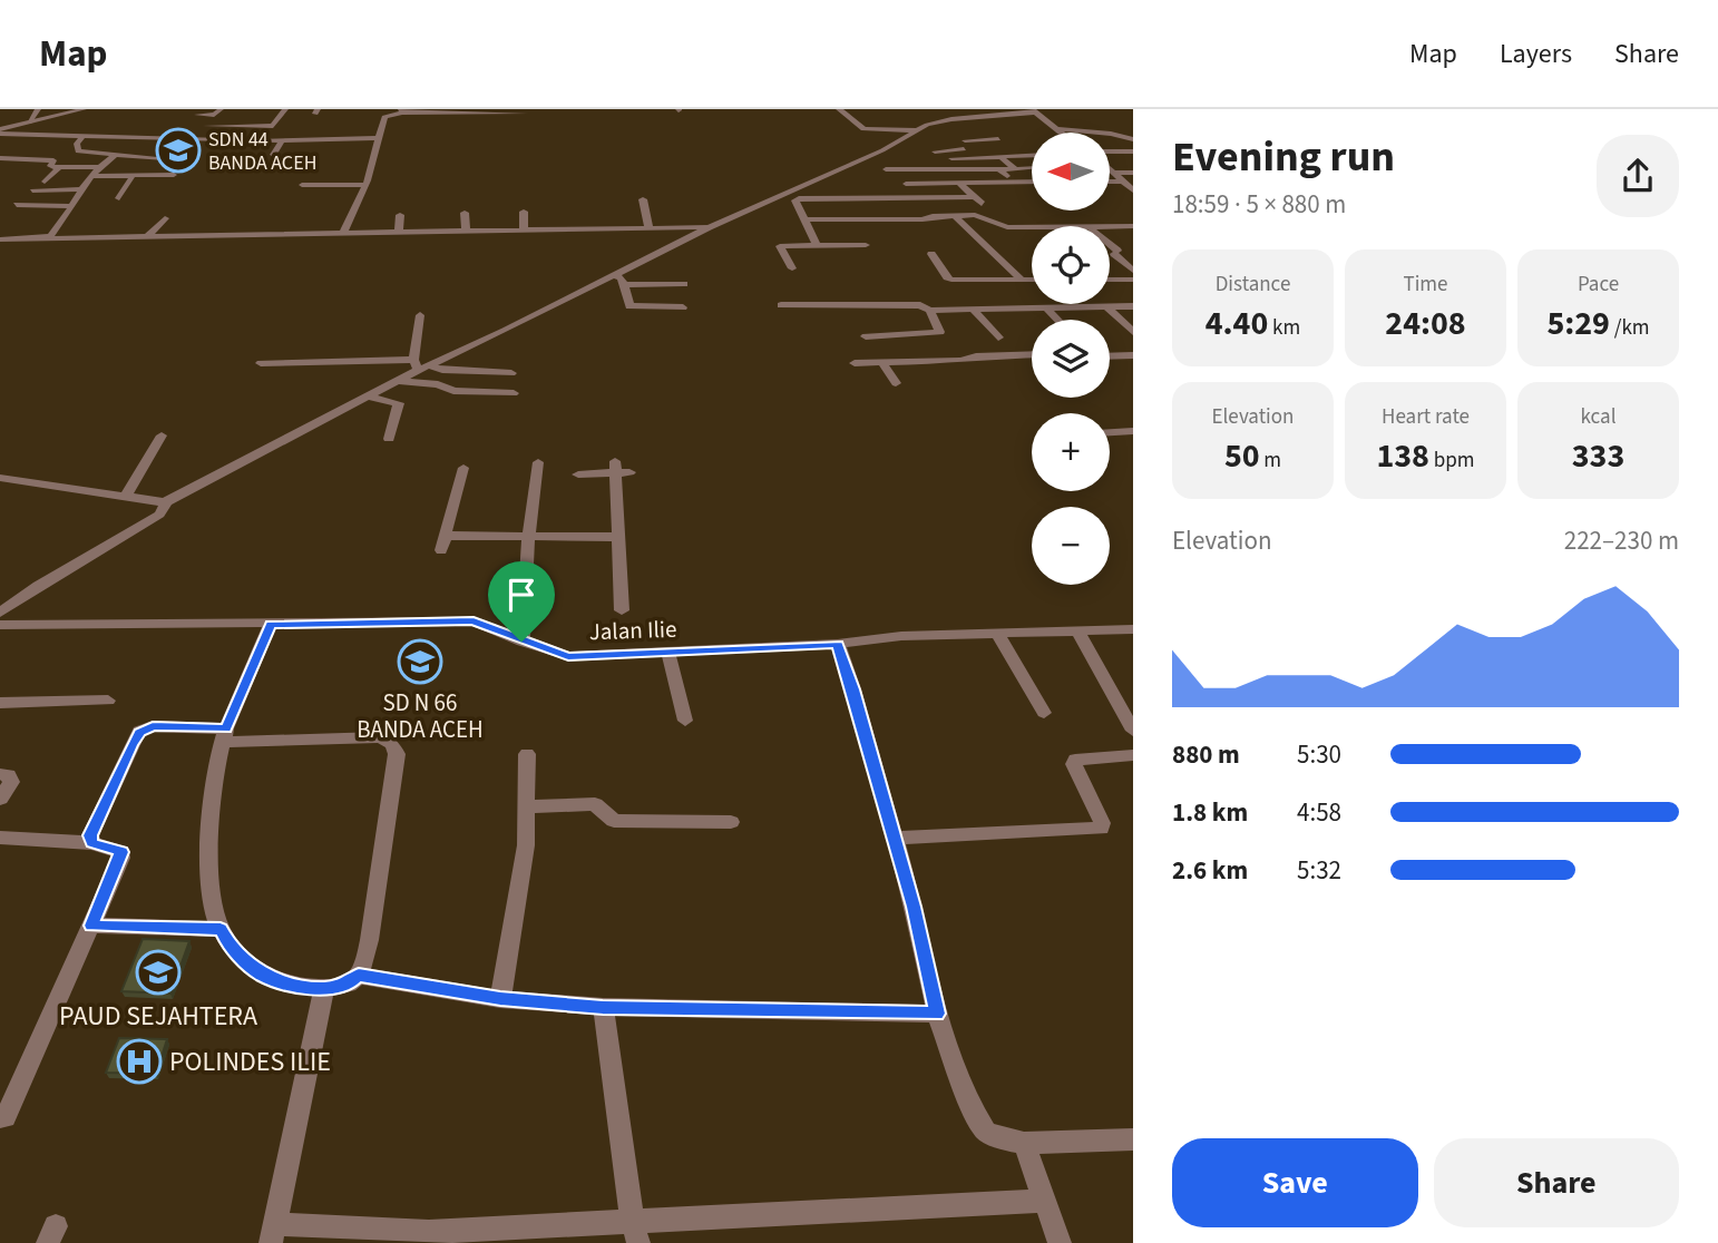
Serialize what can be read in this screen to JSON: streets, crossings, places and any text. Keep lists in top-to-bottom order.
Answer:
{
  "streets": {
    "street": ["Jalan Ilie"]
  },
  "places": {
    "school or university": ["SDN 44 BANDA ACEH", "SD N 66 BANDA ACEH", "PAUD SEJAHTERA"],
    "hospital": ["POLINDES ILIE"]
  },
  "north": "left",
  "page": {
    "header": "Map",
    "nav": ["Map", "Layers", "Share"],
    "heading": ["Evening run", "18:59 · 5 × 880 m"],
    "map_buttons": ["+", "−"],
    "stats": [
      ["Distance", "4.40 km"],
      ["Time", "24:08"],
      ["Pace", "5:29 /km"],
      ["Elevation", "50 m"],
      ["Heart rate", "138 bpm"],
      ["kcal", "333"]
    ],
    "chart": ["Elevation", "222–230 m"],
    "list": [
      {
        "name": "880 m",
        "note": "5:30"
      },
      {
        "name": "1.8 km",
        "note": "4:58"
      },
      {
        "name": "2.6 km",
        "note": "5:32"
      }
    ],
    "buttons": ["Save", "Share"]
  }
}
